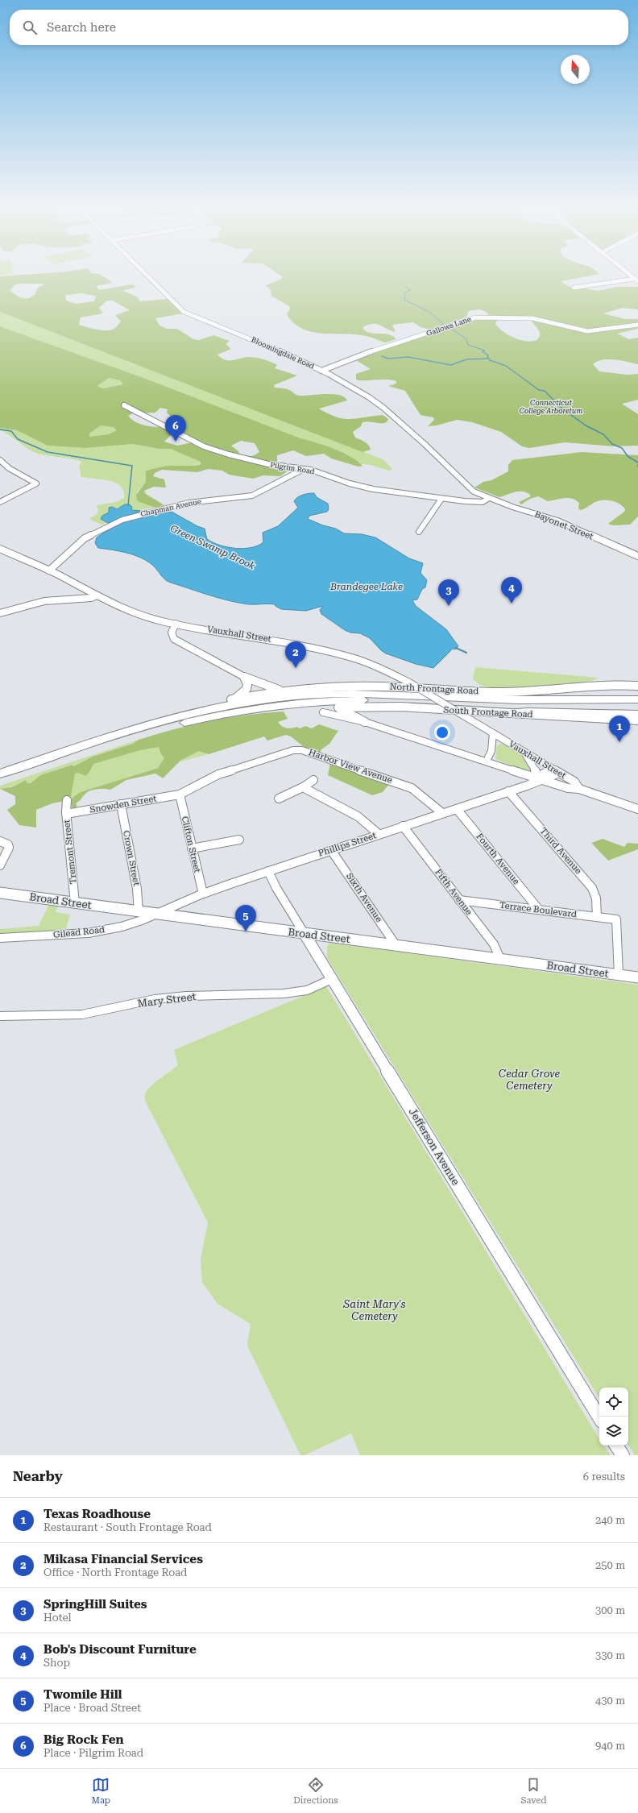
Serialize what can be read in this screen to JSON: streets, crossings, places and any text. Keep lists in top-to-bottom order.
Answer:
{
  "streets": {
    "main road": [
      "North Frontage Road",
      "South Frontage Road",
      "Broad Street",
      "Jefferson Avenue"
    ],
    "street": [
      "Gallows Lane",
      "Bloomingdale Road",
      "Pilgrim Road",
      "Chapman Avenue",
      "Bayonet Street",
      "Vauxhall Street",
      "Harbor View Avenue",
      "Snowden Street",
      "Clifton Street",
      "Phillips Street",
      "Third Avenue",
      "Tremont Street",
      "Crown Street",
      "Fourth Avenue",
      "Fifth Avenue",
      "Sixth Avenue",
      "Terrace Boulevard",
      "Gilead Road",
      "Mary Street"
    ]
  },
  "crossings": [
    ["Gallows Lane", "Bloomingdale Road"],
    ["Bloomingdale Road", "Pilgrim Road"],
    ["Bloomingdale Road", "Bayonet Street"],
    ["Pilgrim Road", "Chapman Avenue"],
    ["Pilgrim Road", "Bayonet Street"],
    ["Chapman Avenue", "Vauxhall Street"],
    ["Vauxhall Street", "Phillips Street"],
    ["Harbor View Avenue", "Snowden Street"],
    ["Harbor View Avenue", "Clifton Street"],
    ["Harbor View Avenue", "Phillips Street"],
    ["Snowden Street", "Clifton Street"],
    ["Snowden Street", "Tremont Street"],
    ["Snowden Street", "Crown Street"],
    ["Clifton Street", "Phillips Street"],
    ["Phillips Street", "Third Avenue"],
    ["Phillips Street", "Fourth Avenue"],
    ["Phillips Street", "Fifth Avenue"],
    ["Phillips Street", "Sixth Avenue"],
    ["Phillips Street", "Broad Street"],
    ["Phillips Street", "Gilead Road"],
    ["Phillips Street", "Jefferson Avenue"],
    ["Third Avenue", "Terrace Boulevard"],
    ["Tremont Street", "Broad Street"],
    ["Crown Street", "Broad Street"],
    ["Fourth Avenue", "Terrace Boulevard"],
    ["Fifth Avenue", "Broad Street"],
    ["Fifth Avenue", "Terrace Boulevard"],
    ["Sixth Avenue", "Broad Street"],
    ["Broad Street", "Terrace Boulevard"],
    ["Broad Street", "Gilead Road"],
    ["Broad Street", "Jefferson Avenue"],
    ["Mary Street", "Jefferson Avenue"]
  ],
  "water": ["Green Swamp Brook", "Brandegee Lake"],
  "parks": ["Connecticut College Arboretum", "Cedar Grove Cemetery", "Saint Mary's Cemetery"],
  "north": "top",
  "page": {
    "search": "Search here",
    "pins": [
      "6",
      "4",
      "3",
      "2",
      "1",
      "5"
    ],
    "heading": ["Nearby", "6 results"],
    "list": [
      {
        "mark": "1",
        "name": "Texas Roadhouse",
        "note": "Restaurant · South Frontage Road",
        "value": "240 m"
      },
      {
        "mark": "2",
        "name": "Mikasa Financial Services",
        "note": "Office · North Frontage Road",
        "value": "250 m"
      },
      {
        "mark": "3",
        "name": "SpringHill Suites",
        "note": "Hotel",
        "value": "300 m"
      },
      {
        "mark": "4",
        "name": "Bob's Discount Furniture",
        "note": "Shop",
        "value": "330 m"
      },
      {
        "mark": "5",
        "name": "Twomile Hill",
        "note": "Place · Broad Street",
        "value": "430 m"
      },
      {
        "mark": "6",
        "name": "Big Rock Fen",
        "note": "Place · Pilgrim Road",
        "value": "940 m"
      }
    ],
    "nav": ["Map", "Directions", "Saved"]
  }
}
